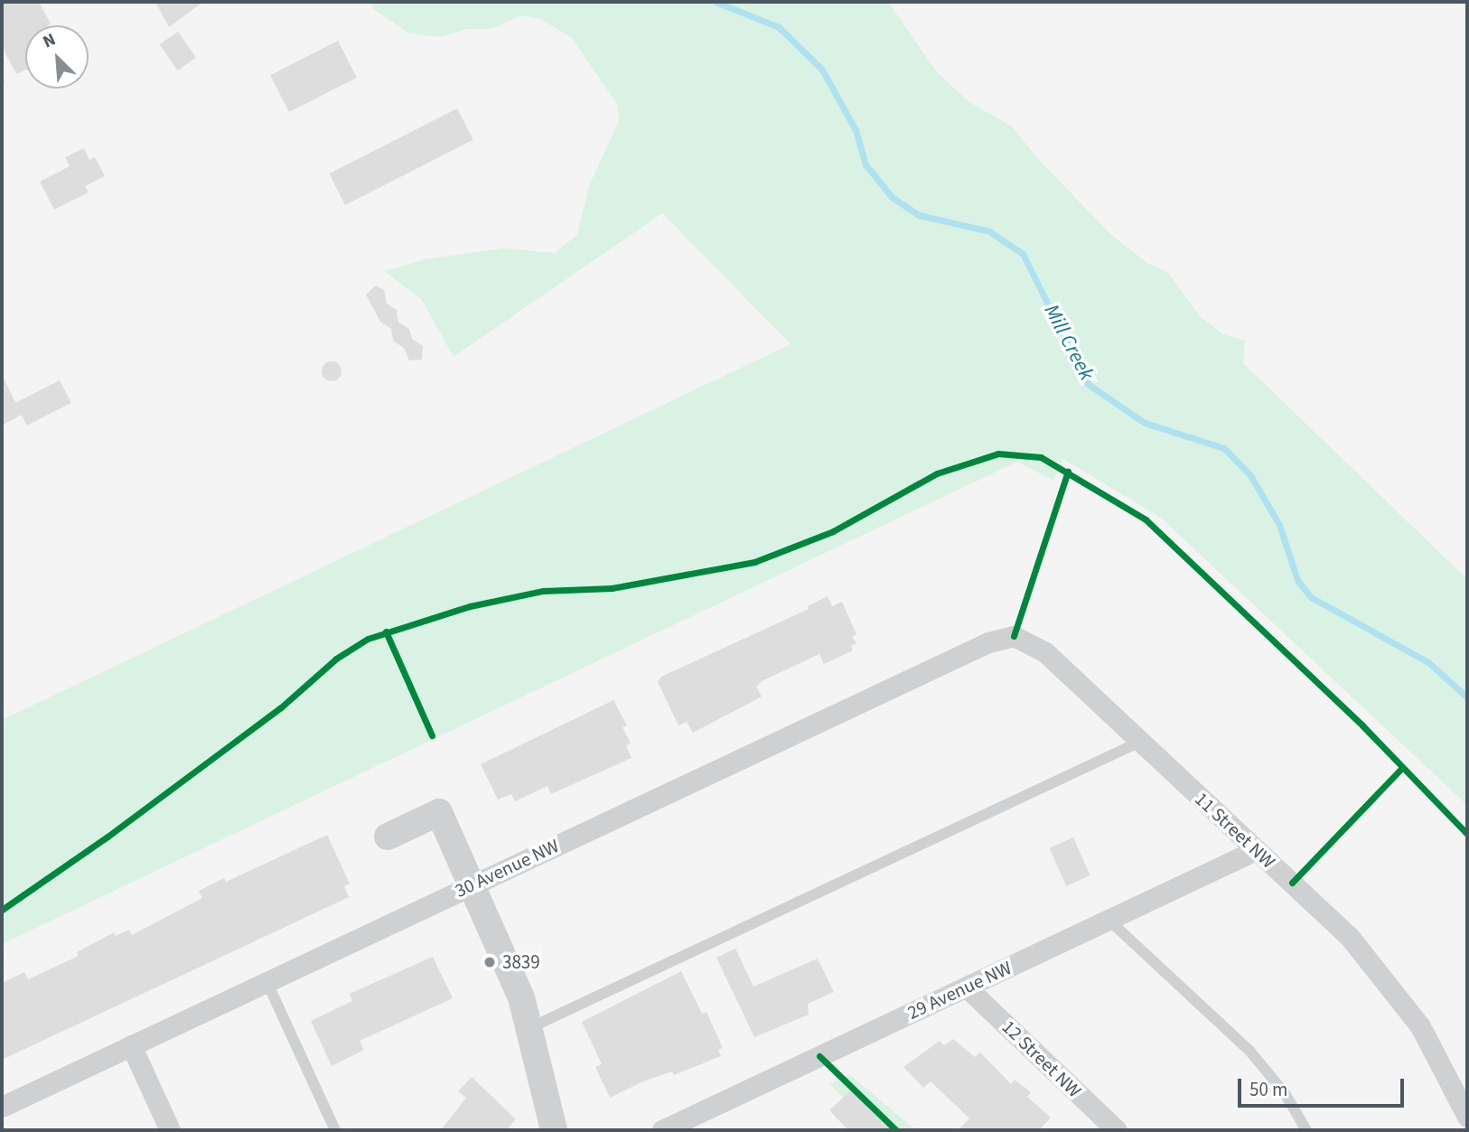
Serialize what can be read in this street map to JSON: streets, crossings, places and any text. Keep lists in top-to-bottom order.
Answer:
{
  "streets": {
    "street": [
      "11 Street NW",
      "30 Avenue NW",
      "29 Avenue NW",
      "12 Street NW"
    ]
  },
  "crossings": [
    ["11 Street NW", "30 Avenue NW"],
    ["11 Street NW", "29 Avenue NW"],
    ["29 Avenue NW", "12 Street NW"]
  ],
  "water": ["Mill Creek"],
  "places": ["3839"],
  "scale_bar": "50 m",
  "north": "top left"
}
